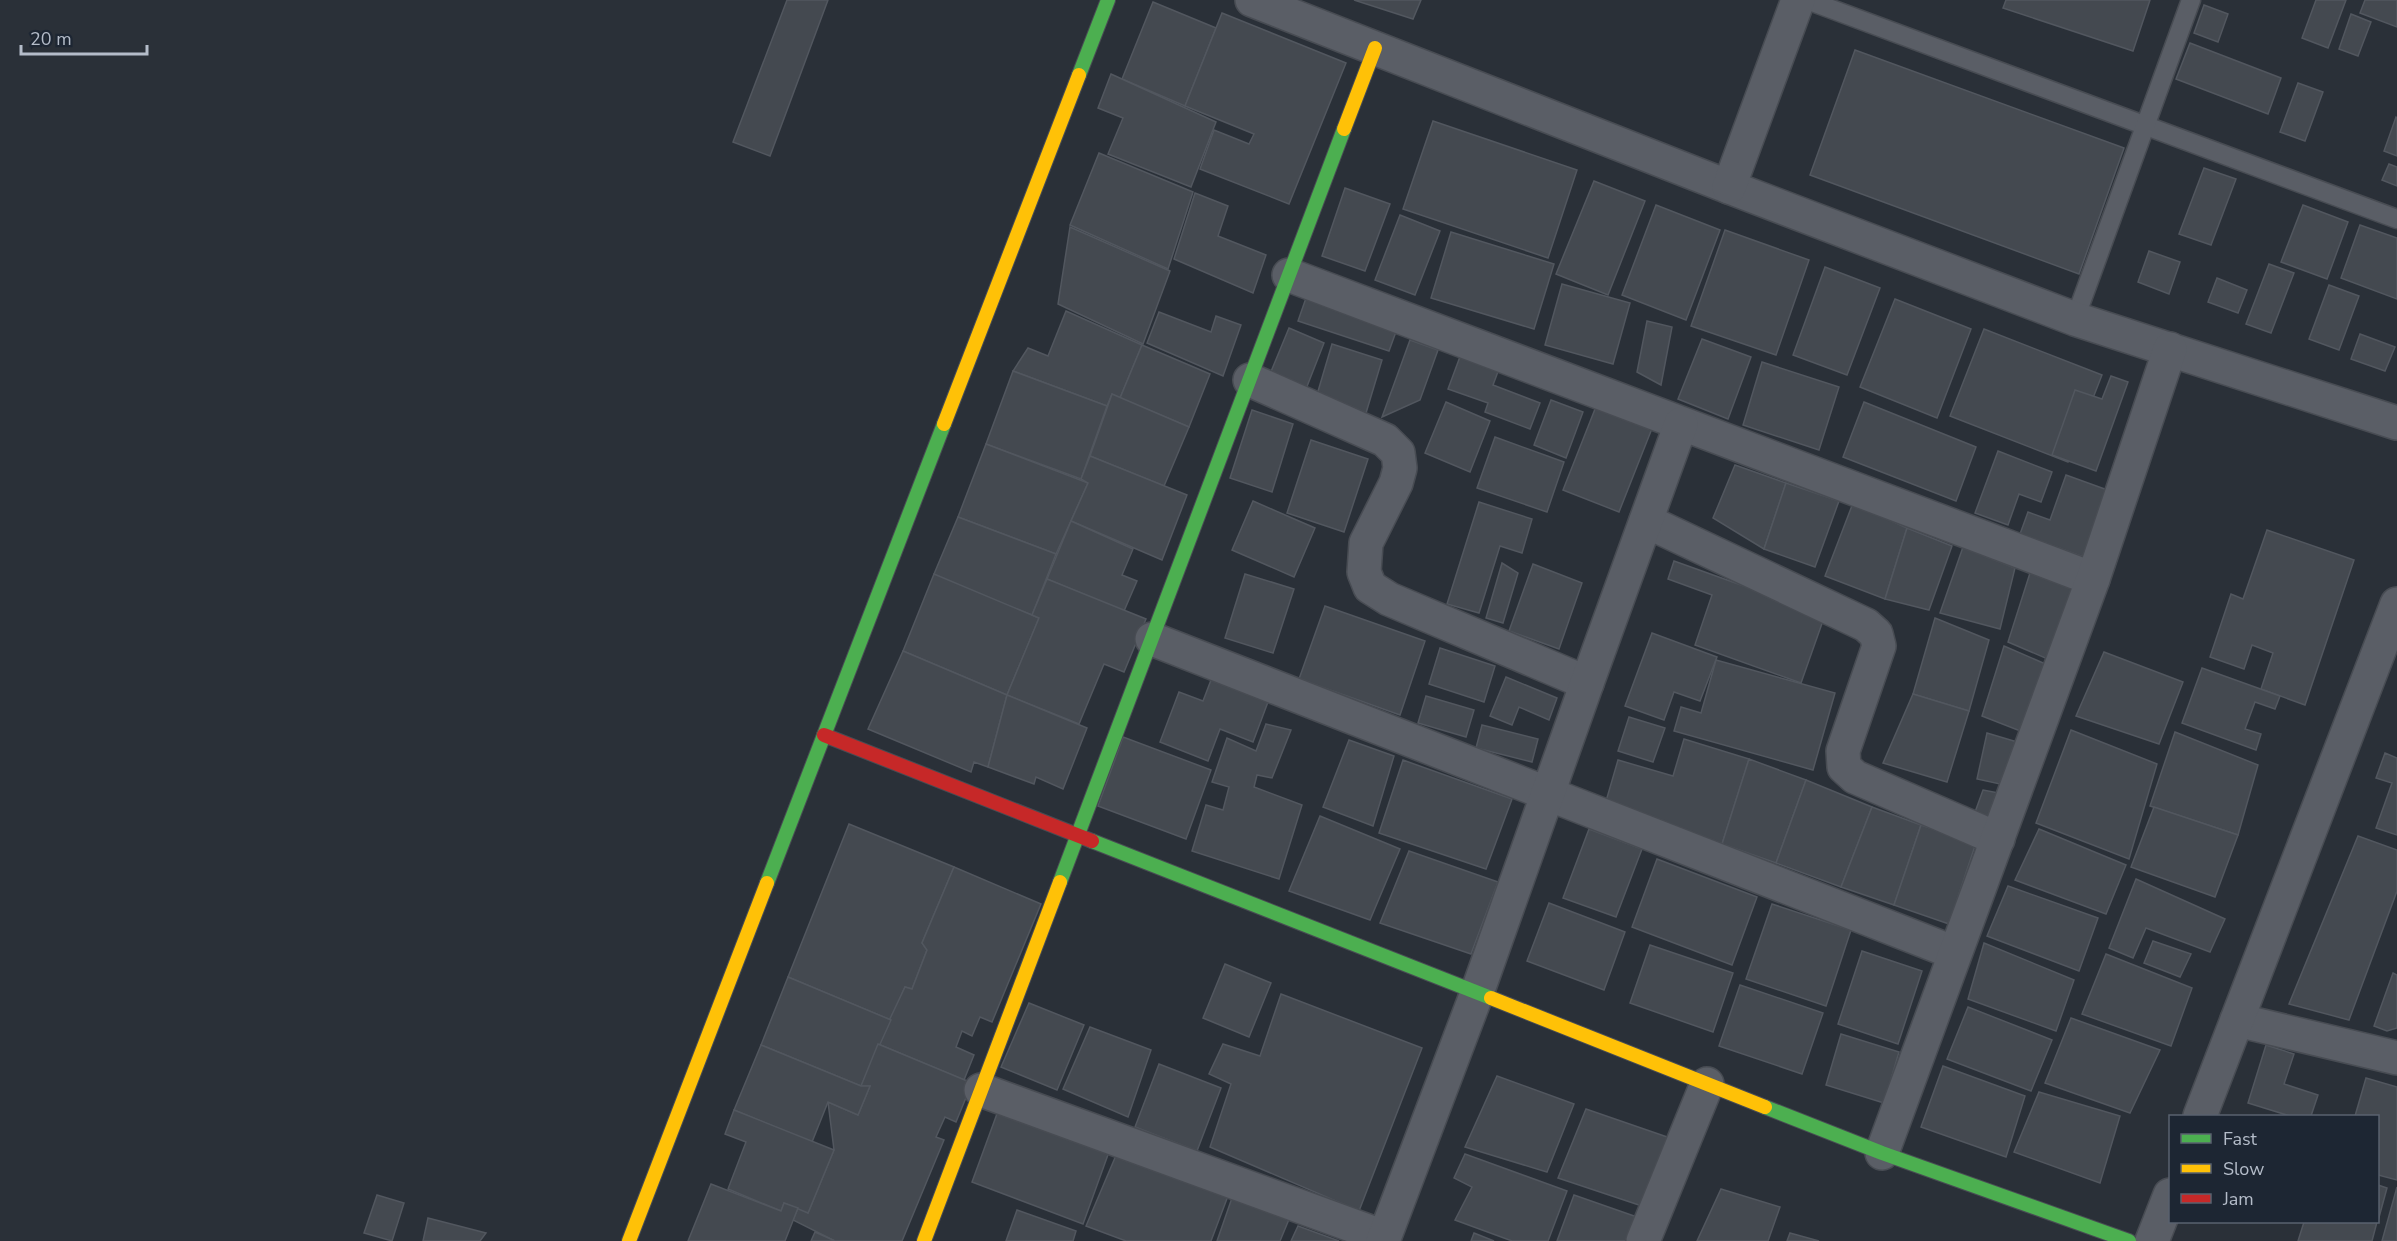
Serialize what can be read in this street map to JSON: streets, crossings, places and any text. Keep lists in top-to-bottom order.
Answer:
{
  "legend": ["Fast", "Slow", "Jam"],
  "scale_bar": "20 m"
}
